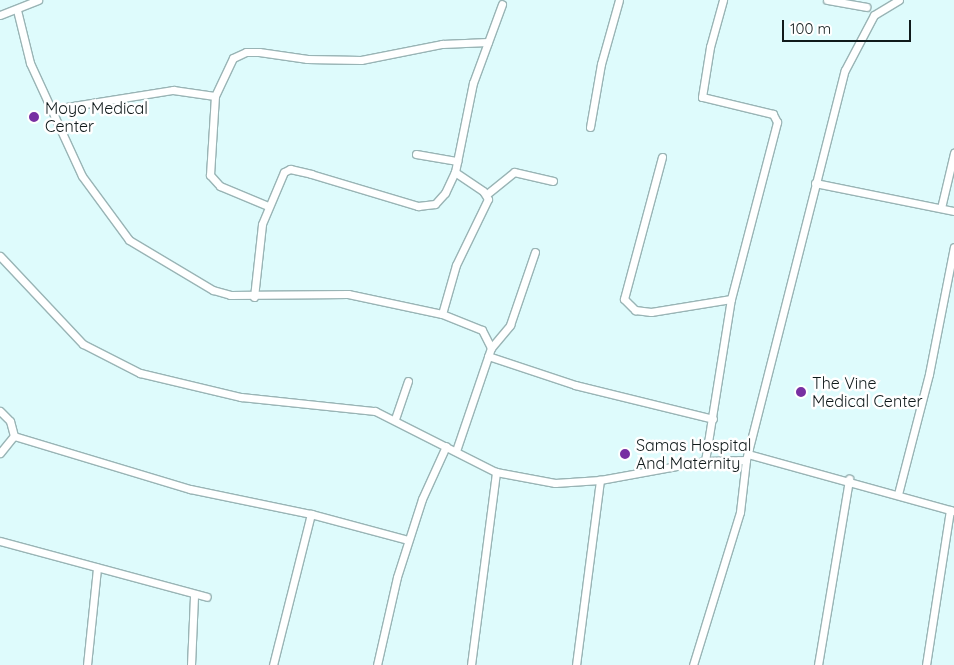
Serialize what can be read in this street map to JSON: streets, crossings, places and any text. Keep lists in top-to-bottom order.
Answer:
{
  "places": ["Moyo Medical Center", "The Vine Medical Center", "Samas Hospital And Maternity"],
  "scale_bar": "100 m"
}
